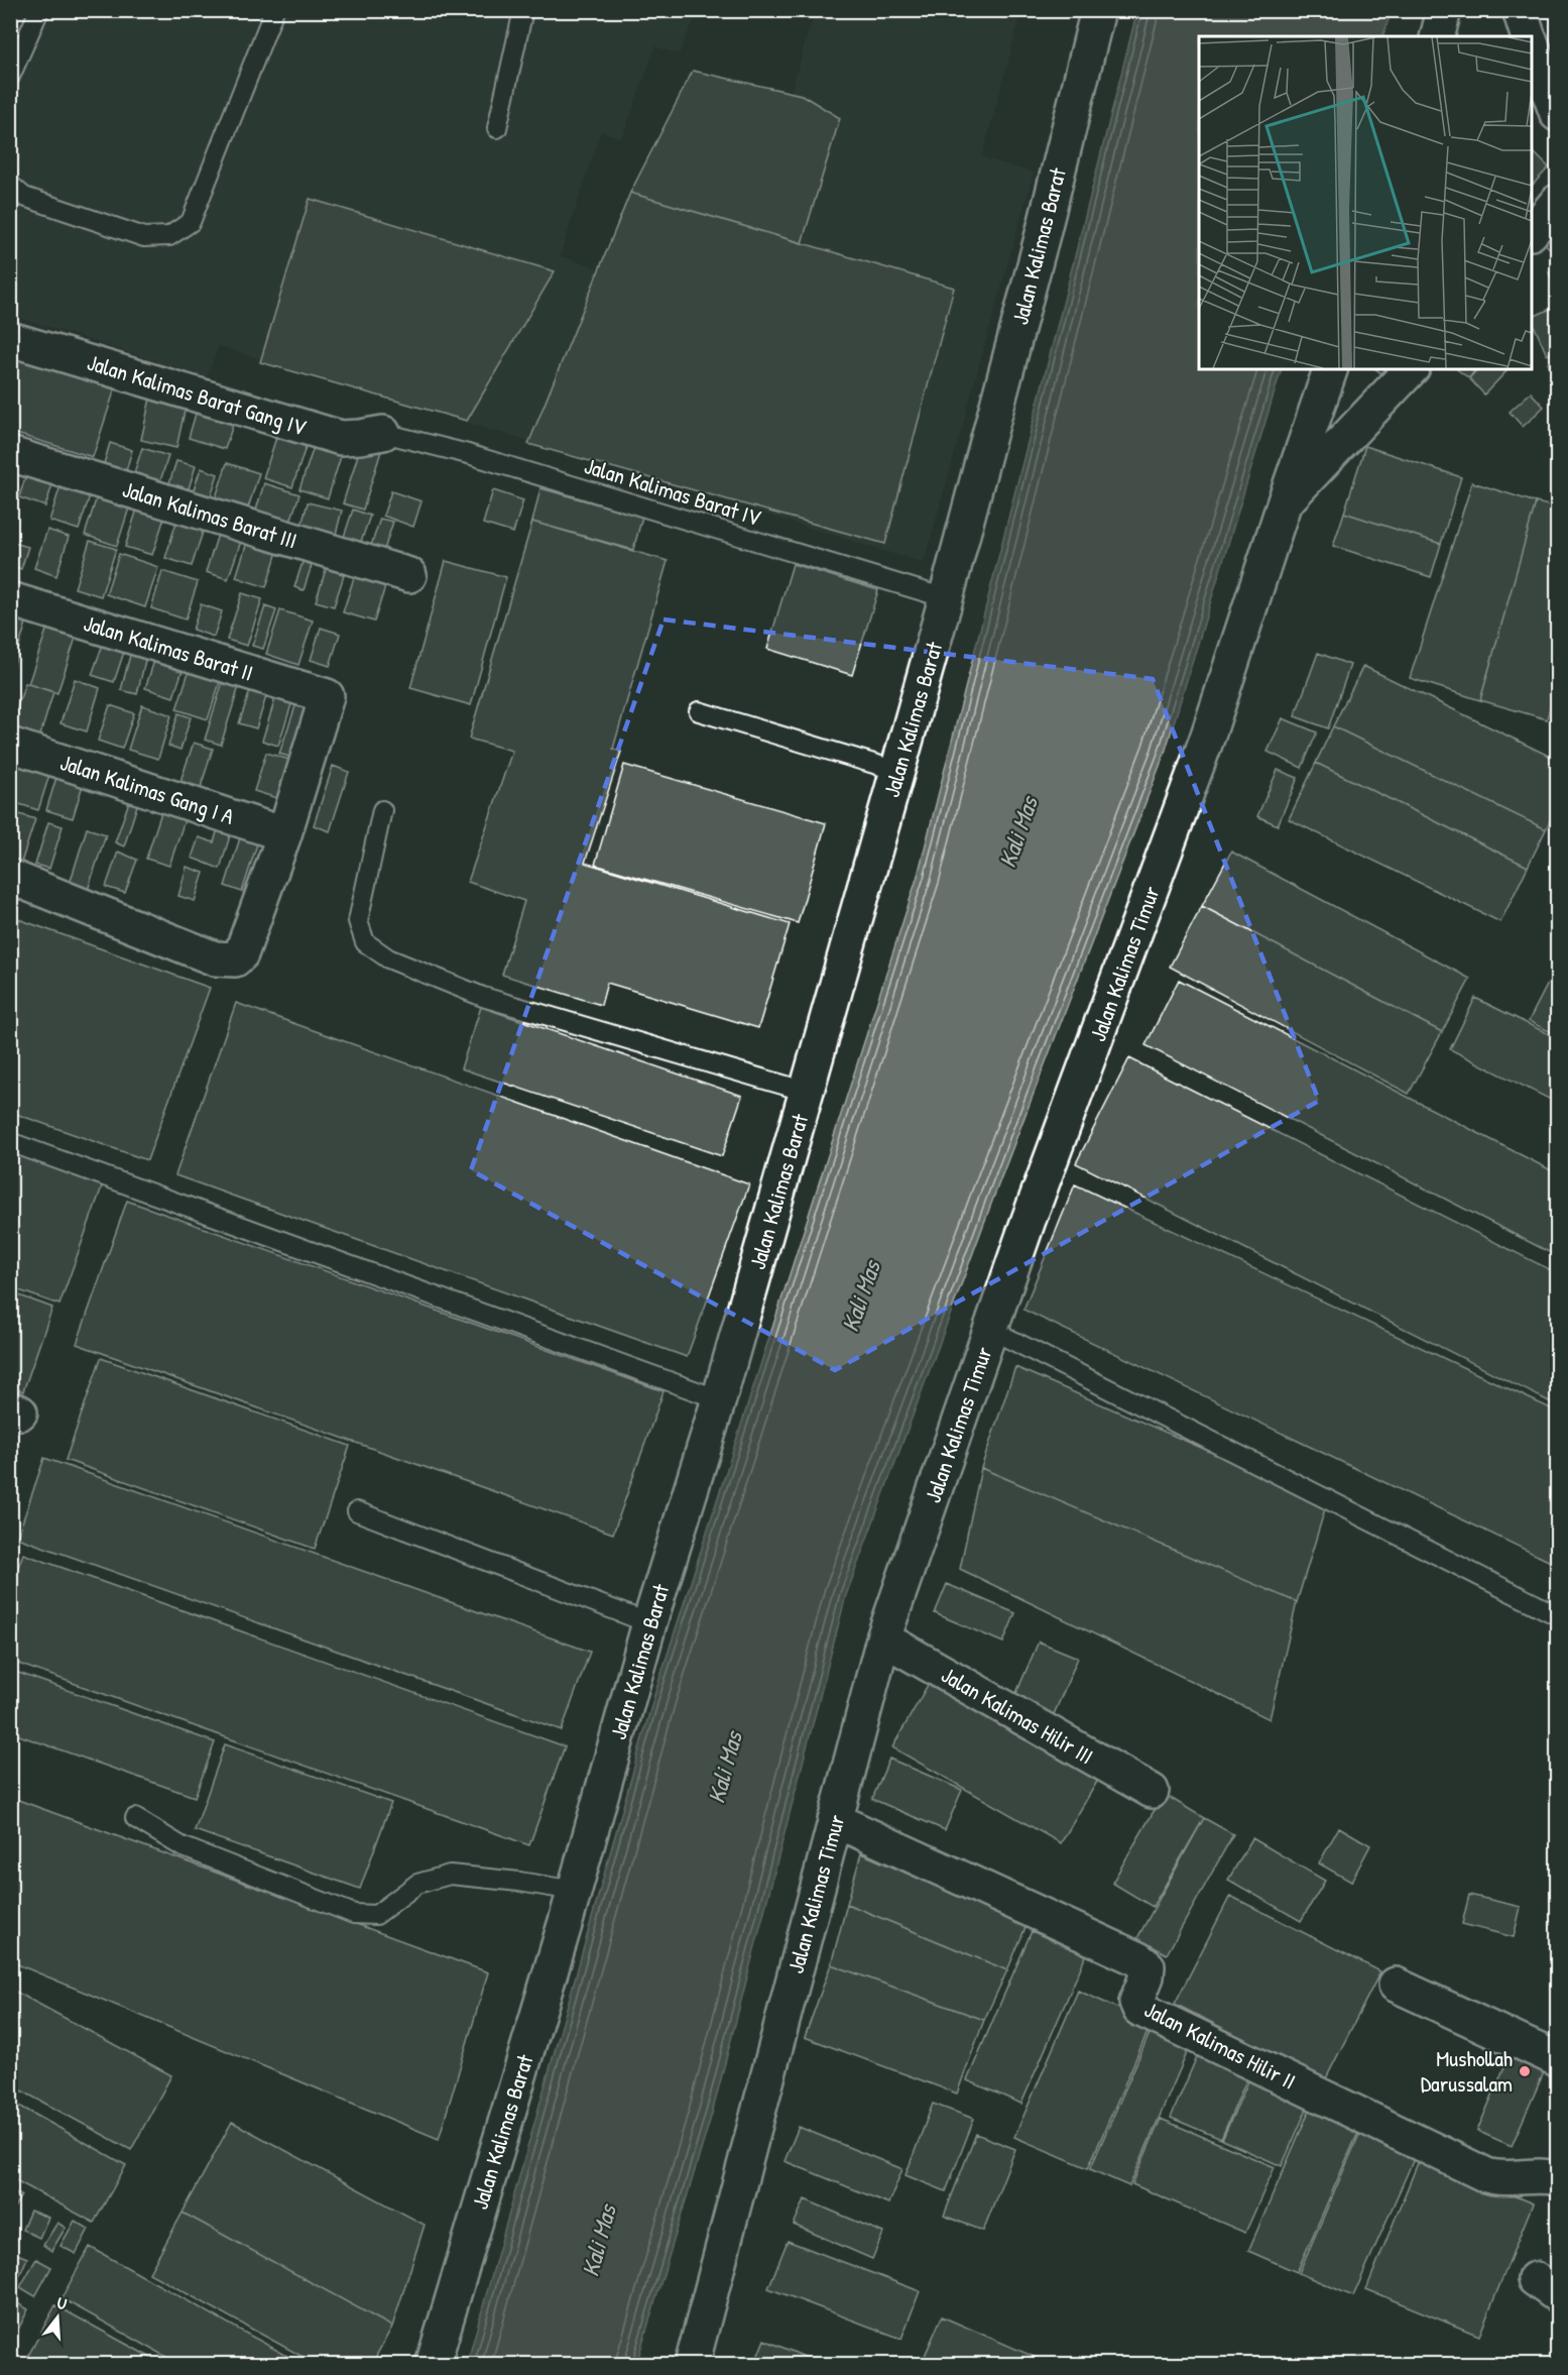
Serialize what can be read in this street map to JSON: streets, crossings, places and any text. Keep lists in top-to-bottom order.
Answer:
{
  "streets": {
    "street": [
      "Jalan Kalimas Barat",
      "Jalan Kalimas Barat Gang IV",
      "Jalan Kalimas Barat III",
      "Jalan Kalimas Barat II",
      "Jalan Kalimas Gang I A",
      "Jalan Kalimas Timur",
      "Jalan Kalimas Hilir III",
      "Jalan Kalimas Hilir II"
    ],
    "lane": ["Jalan Kalimas Barat IV"]
  },
  "crossings": [
    ["Jalan Kalimas Barat", "Jalan Kalimas Barat IV"],
    ["Jalan Kalimas Barat Gang IV", "Jalan Kalimas Barat IV"],
    ["Jalan Kalimas Barat II", "Jalan Kalimas Gang I A"],
    ["Jalan Kalimas Timur", "Jalan Kalimas Hilir III"],
    ["Jalan Kalimas Timur", "Jalan Kalimas Hilir II"]
  ],
  "water": ["Kali Mas"],
  "places": ["Mushollah Darussalam"],
  "north": "top"
}
